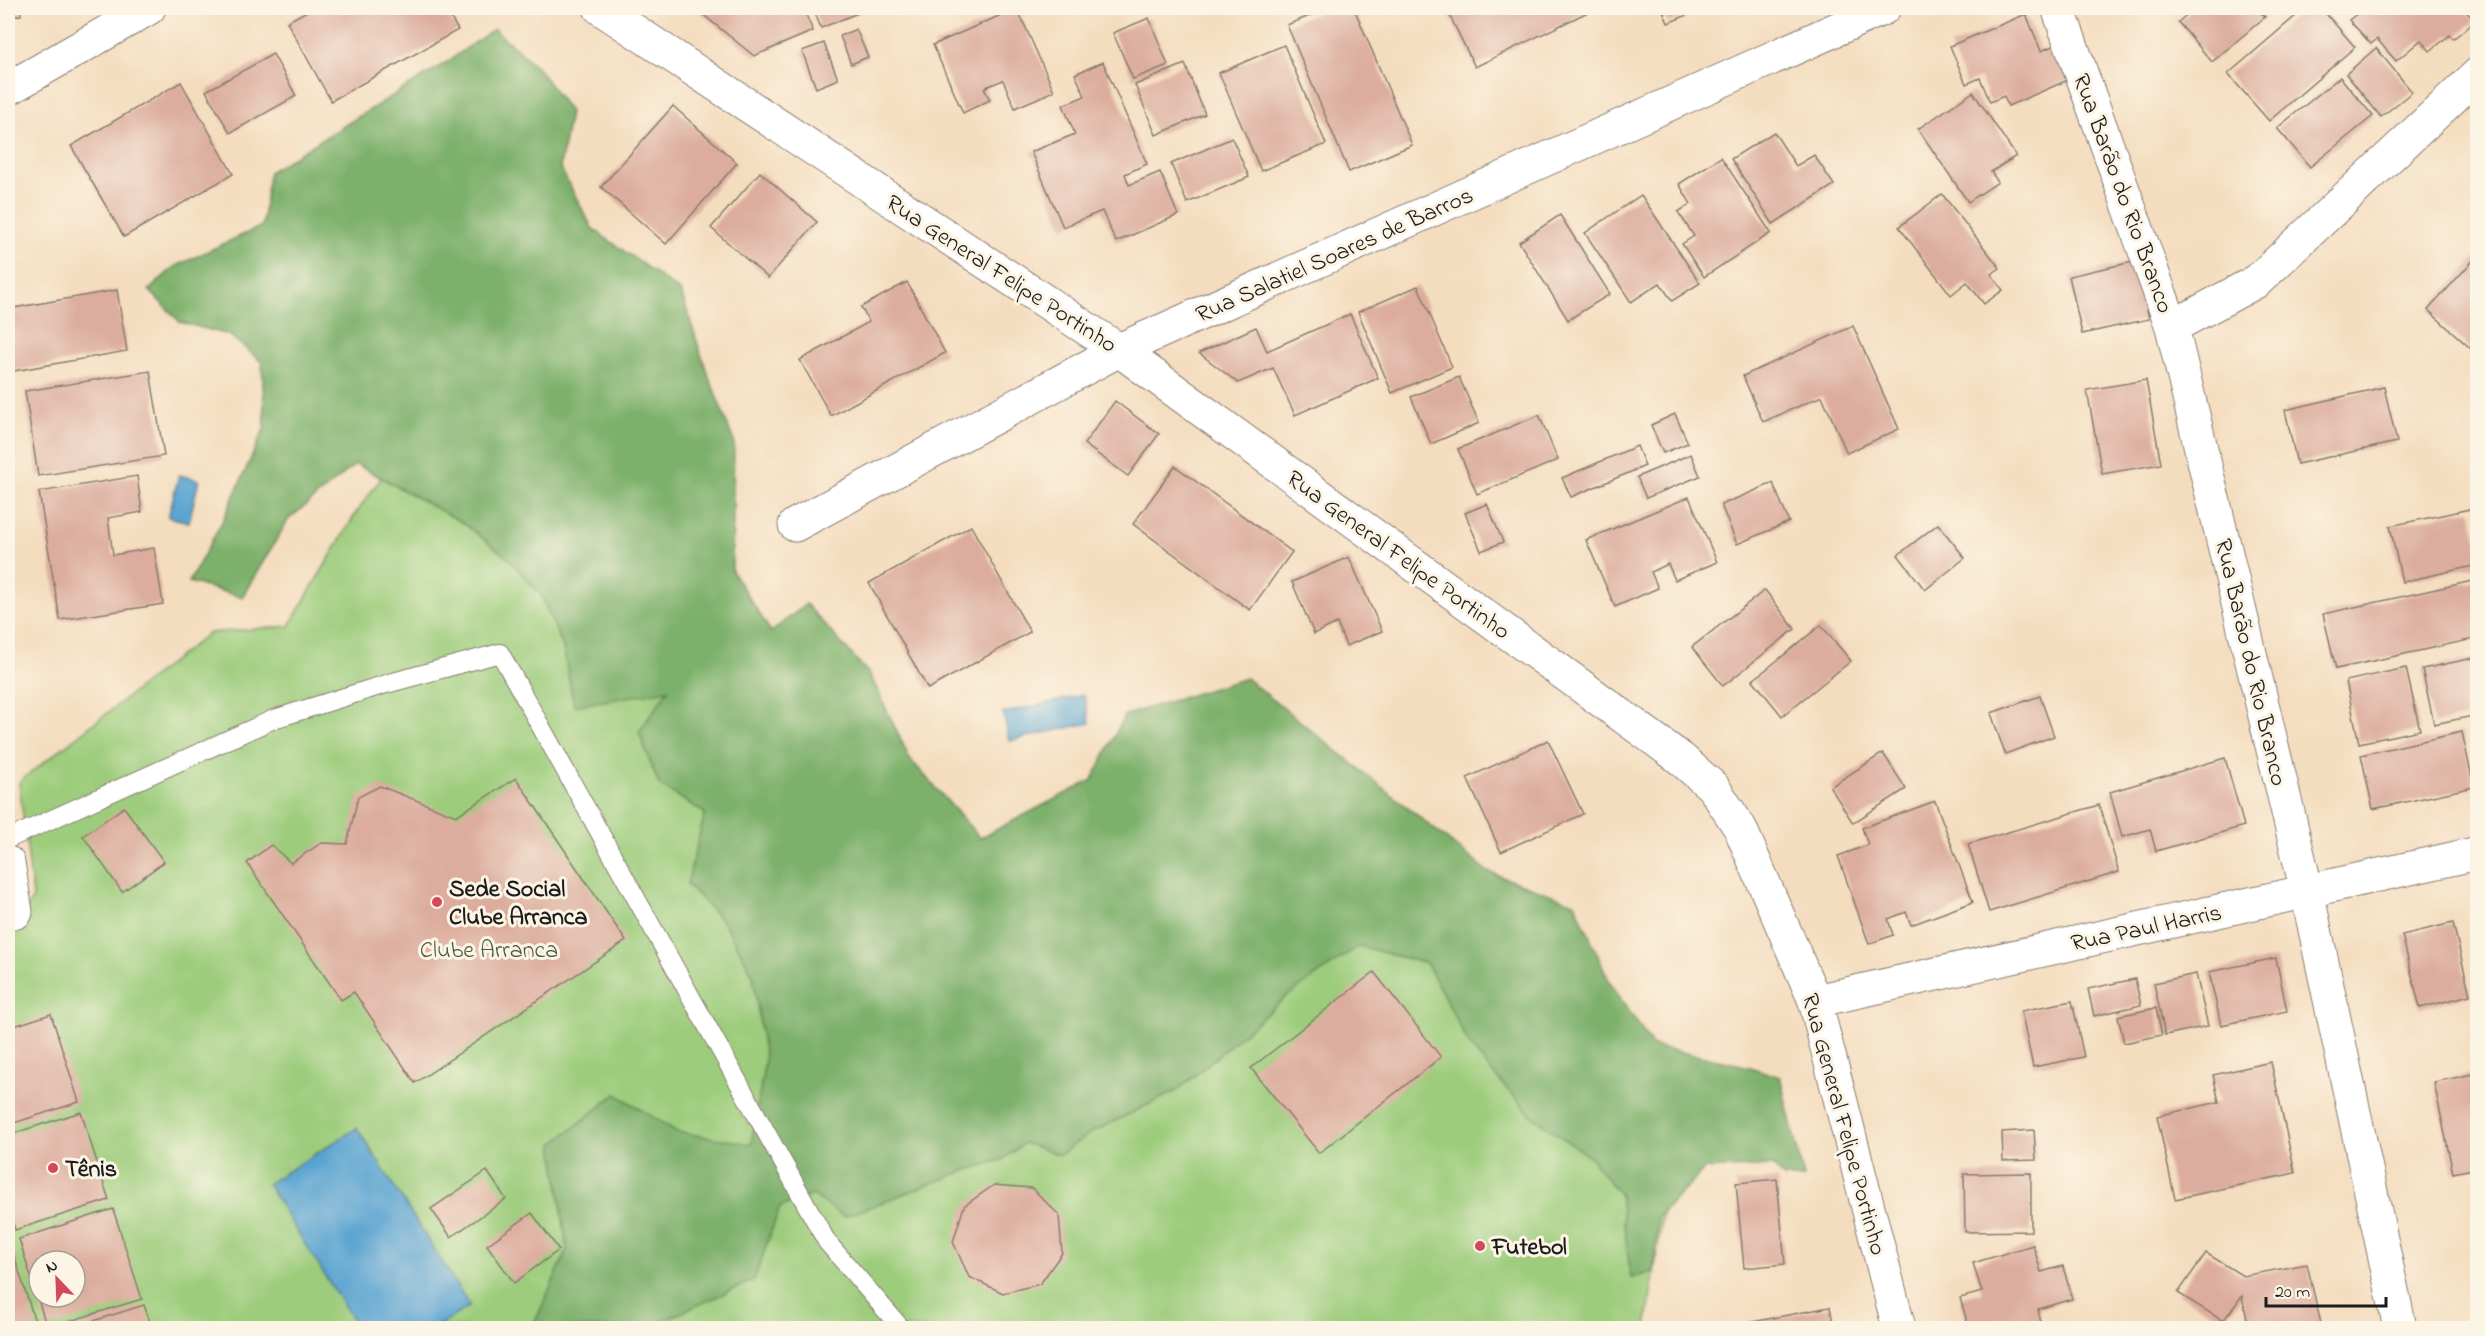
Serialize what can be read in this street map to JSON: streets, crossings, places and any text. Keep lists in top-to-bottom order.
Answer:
{
  "streets": {
    "street": [
      "Rua Barão do Rio Branco",
      "Rua Salatiel Soares de Barros",
      "Rua General Felipe Portinho",
      "Rua Paul Harris"
    ]
  },
  "crossings": [
    ["Rua Barão do Rio Branco", "Rua Paul Harris"],
    ["Rua Salatiel Soares de Barros", "Rua General Felipe Portinho"],
    ["Rua General Felipe Portinho", "Rua Paul Harris"]
  ],
  "parks": ["Clube Arranca"],
  "places": ["Sede Social Clube Arranca", "Tênis", "Futebol"],
  "scale_bar": "20 m",
  "north": "top left"
}
